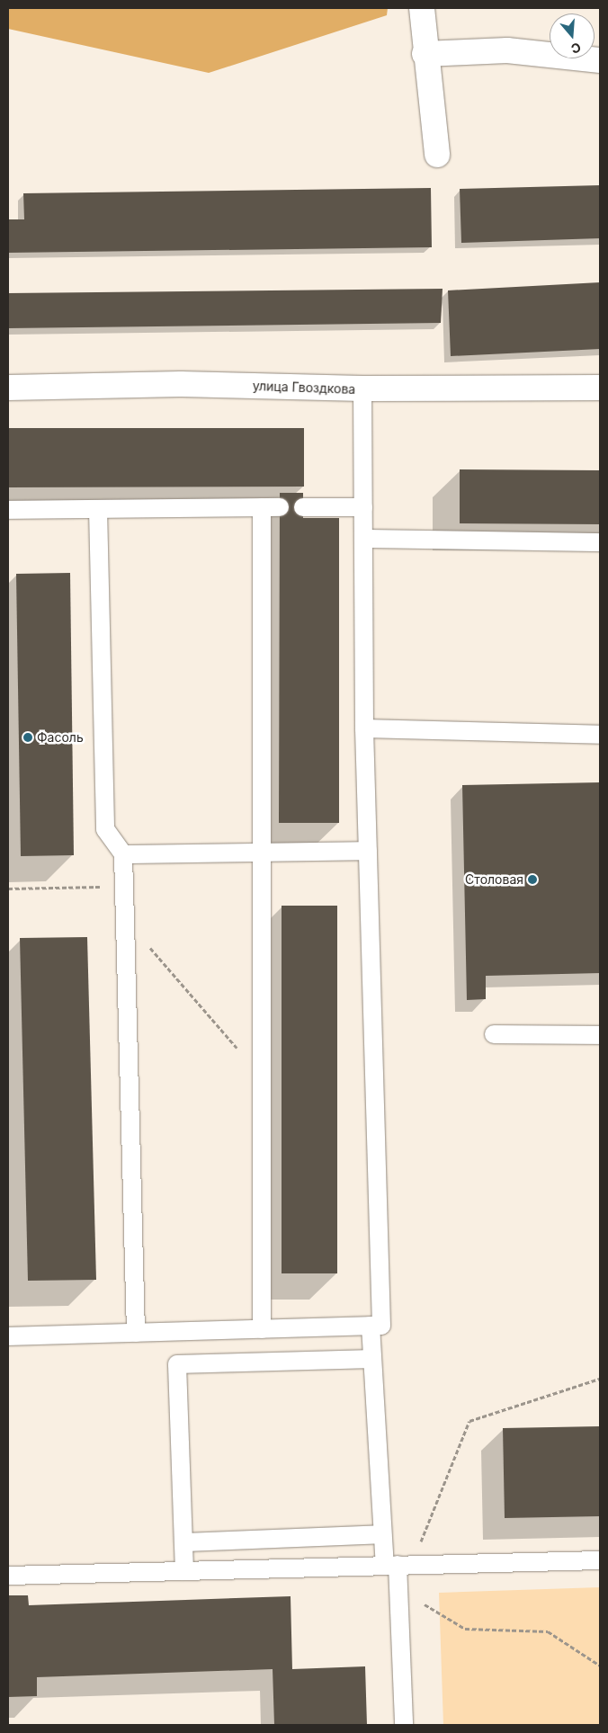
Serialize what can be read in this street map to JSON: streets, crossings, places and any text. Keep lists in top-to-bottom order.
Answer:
{
  "streets": {
    "street": ["улица Гвоздкова"]
  },
  "places": ["Фасоль", "Столовая"],
  "north": "bottom"
}
